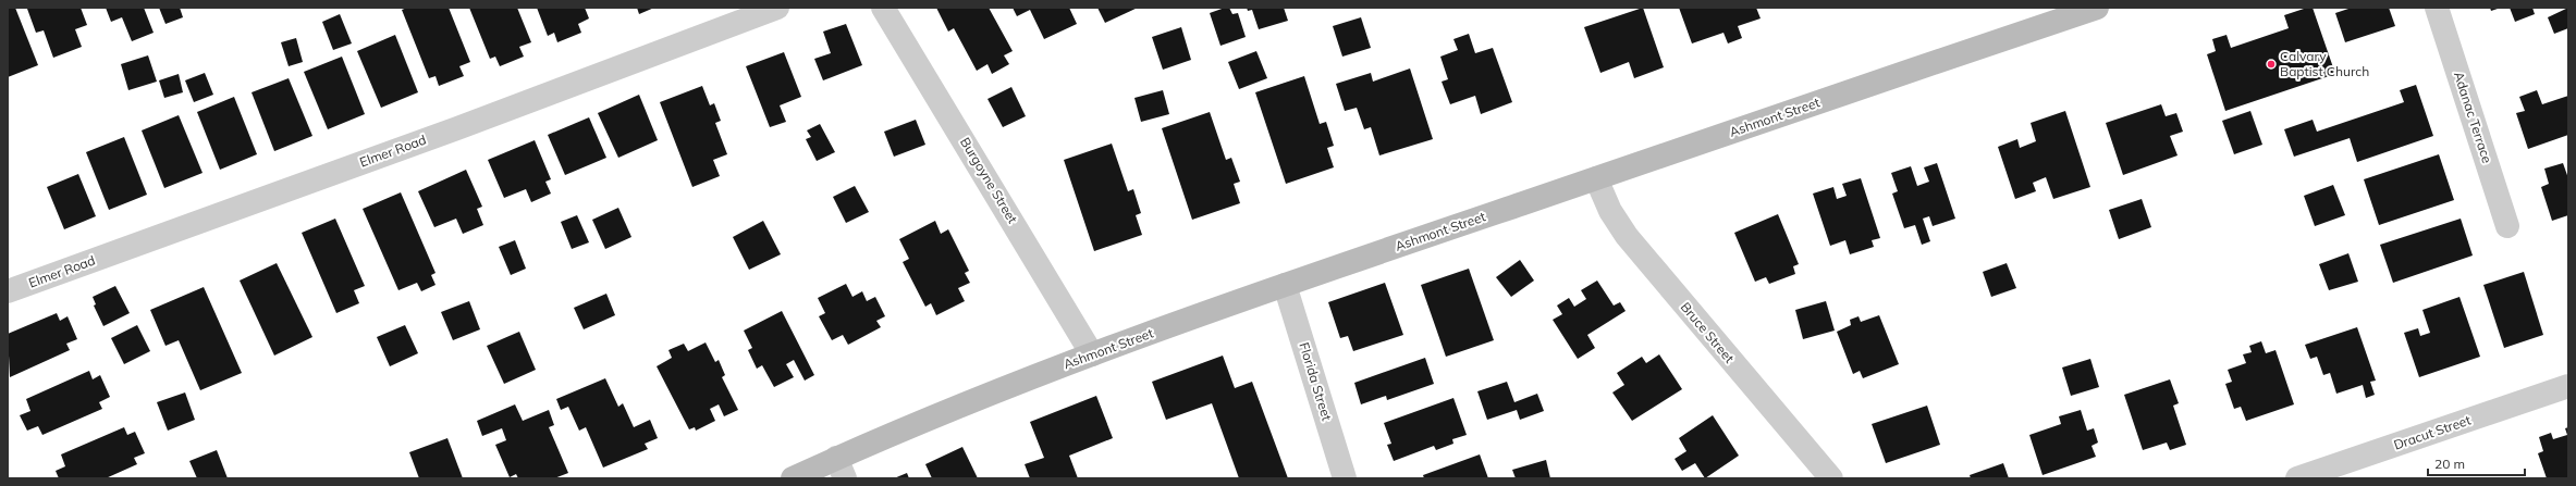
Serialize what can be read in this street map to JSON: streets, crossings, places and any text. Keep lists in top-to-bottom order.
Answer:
{
  "streets": {
    "main road": ["Ashmont Street"],
    "street": [
      "Adanac Terrace",
      "Elmer Road",
      "Burgoyne Street",
      "Bruce Street",
      "Florida Street",
      "Dracut Street"
    ]
  },
  "crossings": [
    ["Ashmont Street", "Burgoyne Street"],
    ["Ashmont Street", "Bruce Street"],
    ["Ashmont Street", "Florida Street"]
  ],
  "places": ["Calvary Baptist Church"],
  "scale_bar": "20 m"
}
